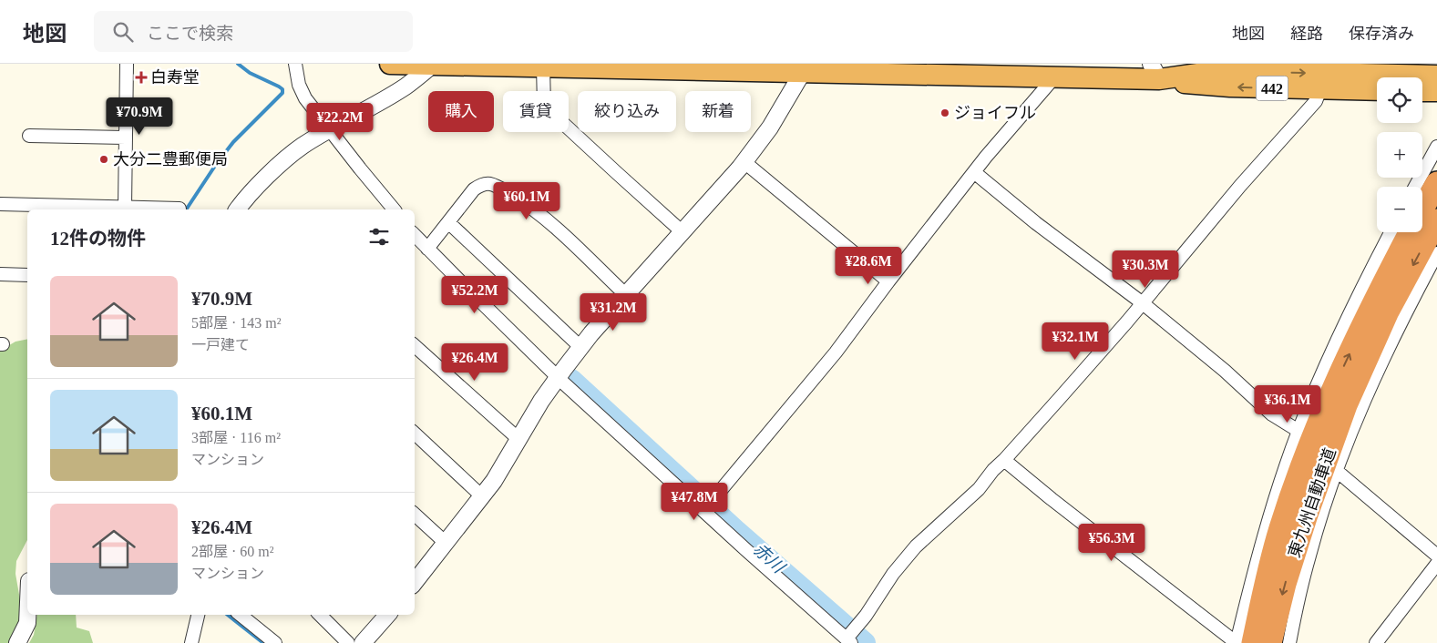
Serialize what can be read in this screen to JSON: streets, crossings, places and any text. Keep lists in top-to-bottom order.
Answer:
{
  "streets": {
    "highway": ["442", "東九州自動車道"]
  },
  "water": ["赤川"],
  "places": {
    "health": ["白寿堂"],
    "other": ["ジョイフル", "大分二豊郵便局"]
  },
  "page": {
    "header": "地図",
    "search": "ここで検索",
    "nav": ["地図", "経路", "保存済み"],
    "map_buttons": ["+", "−"],
    "chip": [
      "購入",
      "賃貸",
      "絞り込み",
      "新着"
    ],
    "price": [
      "¥70.9M",
      "¥22.2M",
      "¥60.1M",
      "¥28.6M",
      "¥30.3M",
      "¥52.2M",
      "¥31.2M",
      "¥32.1M",
      "¥26.4M",
      "¥36.1M",
      "¥47.8M",
      "¥56.3M"
    ],
    "heading": "12件の物件",
    "list": [
      {
        "name": "¥70.9M",
        "note": "5部屋 · 143 m² · 一戸建て"
      },
      {
        "name": "¥60.1M",
        "note": "3部屋 · 116 m² · マンション"
      },
      {
        "name": "¥26.4M",
        "note": "2部屋 · 60 m² · マンション"
      }
    ]
  }
}
